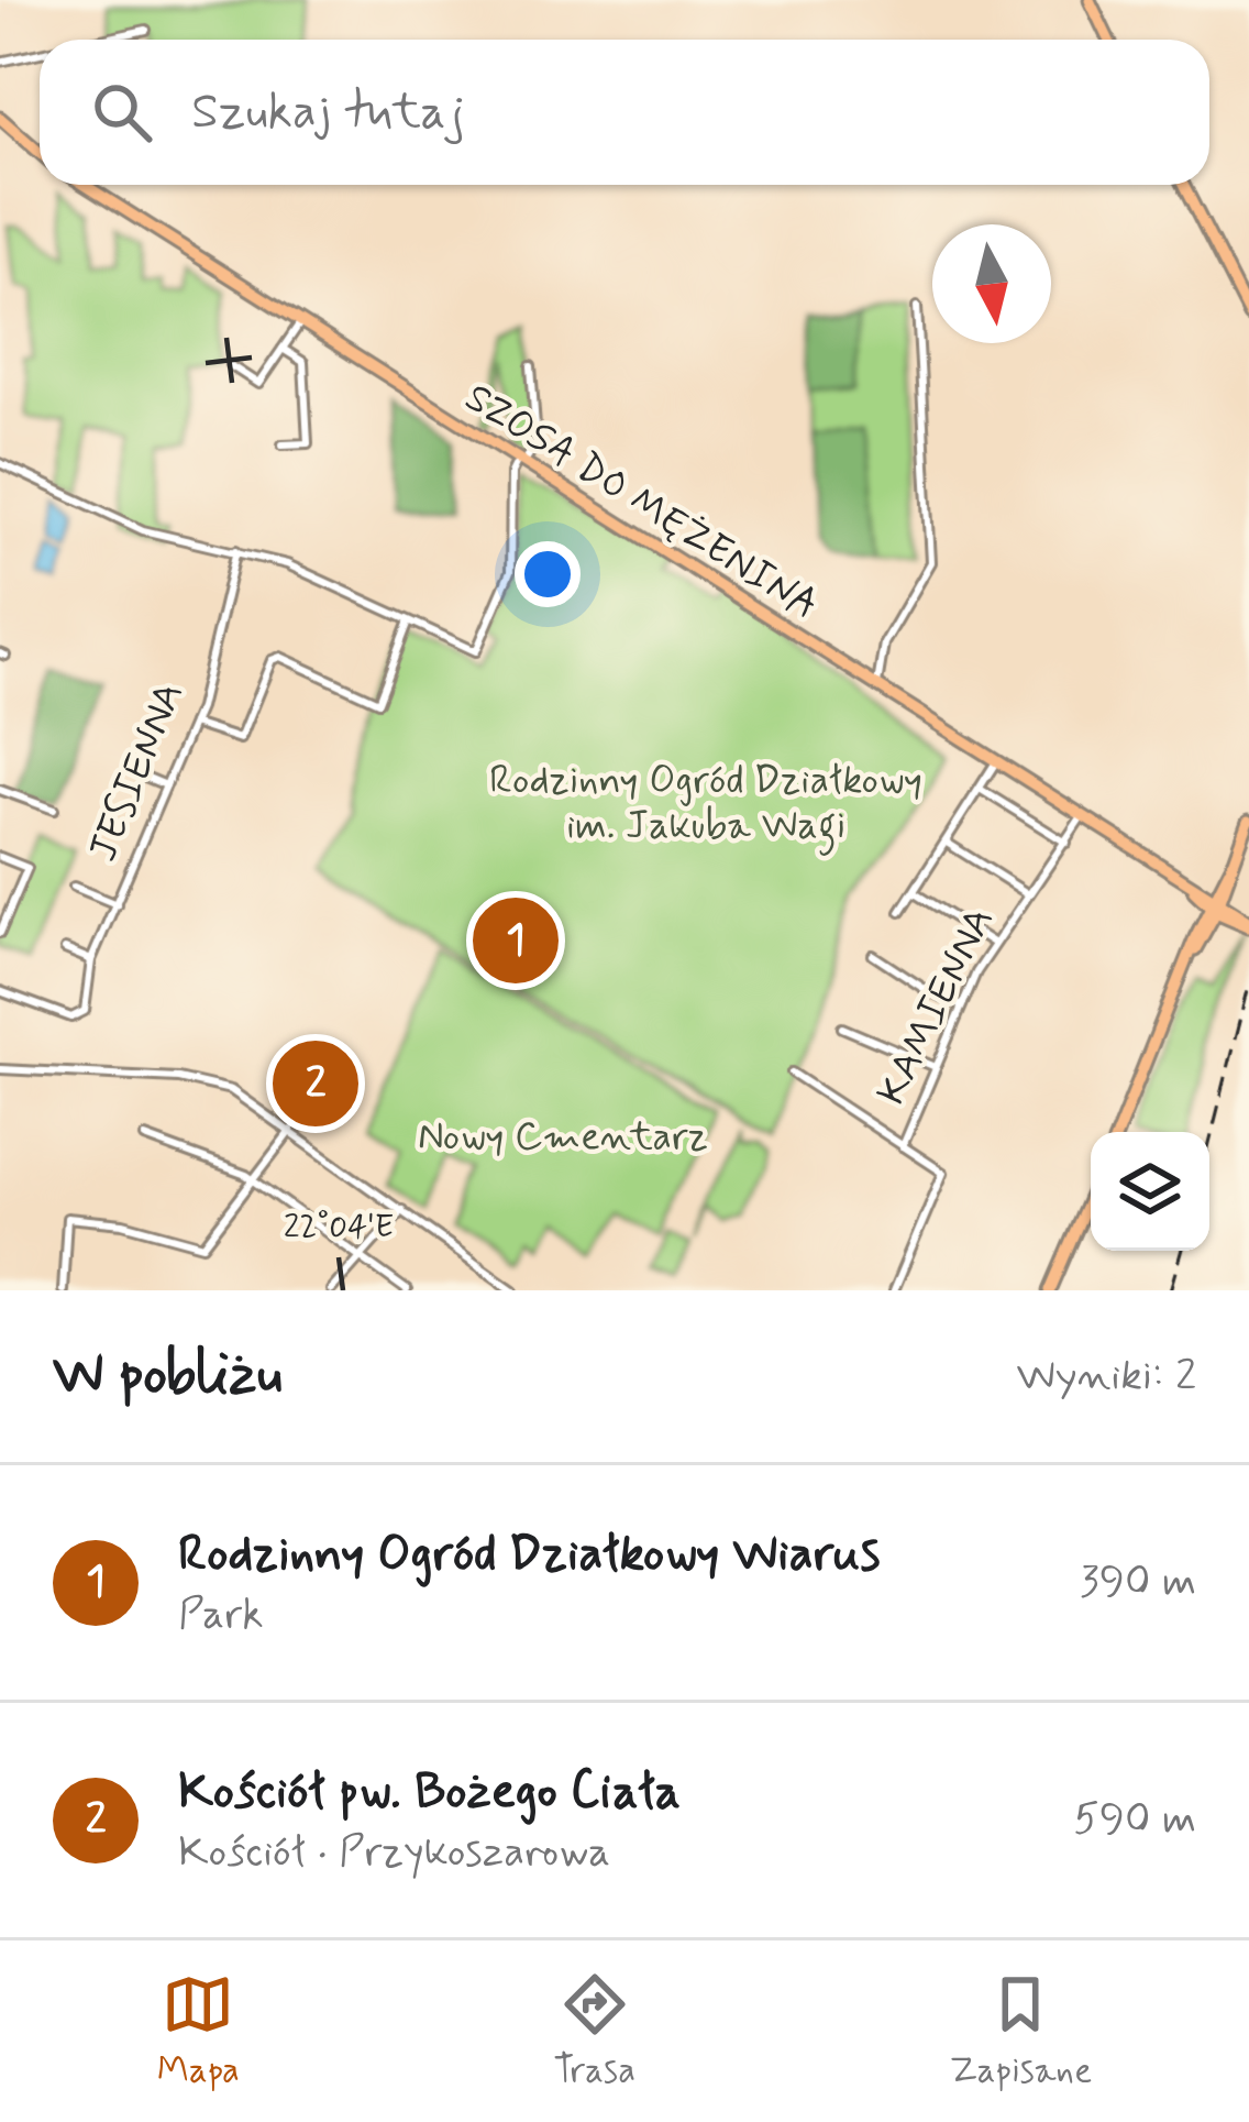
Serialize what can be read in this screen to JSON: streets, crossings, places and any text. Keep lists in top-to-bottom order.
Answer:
{
  "streets": {
    "main road": ["SZOSA DO MĘŻENINA"],
    "street": ["JESIENNA", "KAMIENNA"]
  },
  "crossings": [
    ["SZOSA DO MĘŻENINA", "KAMIENNA"]
  ],
  "parks": ["Rodzinny Ogród Działkowy im. Jakuba Wagi", "Nowy Cmentarz"],
  "north": "bottom",
  "page": {
    "search": "Szukaj tutaj",
    "pins": ["1", "2"],
    "heading": ["W pobliżu", "Wyniki: 2"],
    "list": [
      {
        "mark": "1",
        "name": "Rodzinny Ogród Działkowy Wiarus",
        "note": "Park",
        "value": "390 m"
      },
      {
        "mark": "2",
        "name": "Kościół pw. Bożego Ciała",
        "note": "Kościół · Przykoszarowa",
        "value": "590 m"
      }
    ],
    "nav": ["Mapa", "Trasa", "Zapisane"]
  },
  "coordinates": ["22°04'E"]
}
